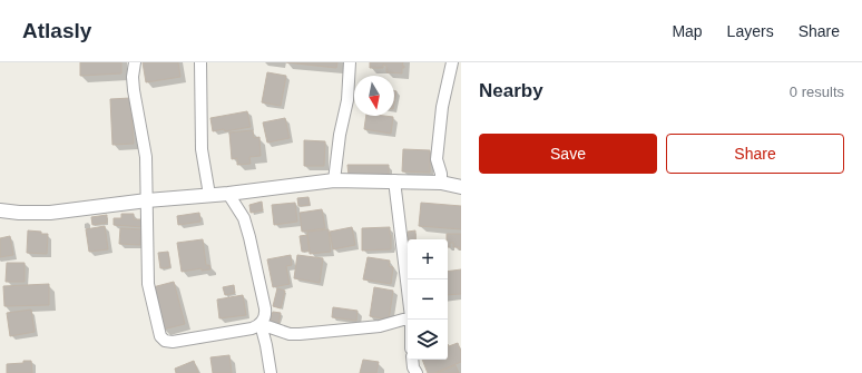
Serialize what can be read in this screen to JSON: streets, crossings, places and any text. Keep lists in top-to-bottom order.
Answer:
{
  "north": "bottom",
  "page": {
    "header": "Atlasly",
    "nav": ["Map", "Layers", "Share"],
    "heading": ["Nearby", "0 results"],
    "buttons": ["Save", "Share"],
    "map_buttons": ["+", "−"]
  }
}
